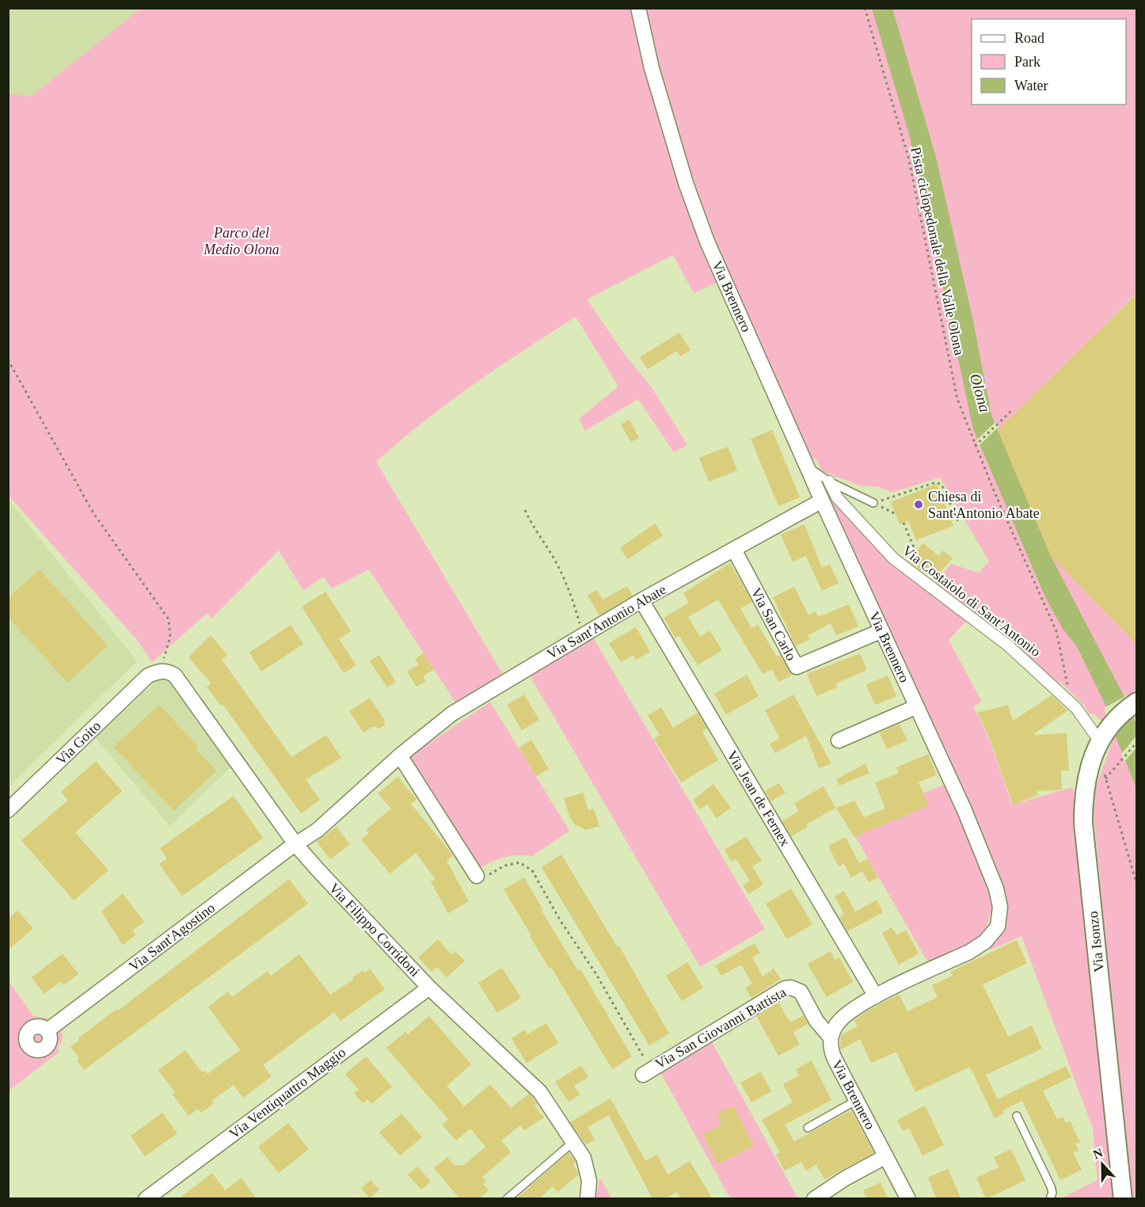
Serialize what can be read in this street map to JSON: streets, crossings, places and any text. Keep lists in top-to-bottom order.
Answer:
{
  "streets": {
    "street": [
      "Via Brennero",
      "Via Costaiolo di Sant'Antonio",
      "Via Sant'Antonio Abate",
      "Via San Carlo",
      "Via Goito",
      "Via Jean de Fernex",
      "Via Filippo Corridoni",
      "Via Sant'Agostino",
      "Via Isonzo",
      "Via San Giovanni Battista",
      "Via Ventiquattro Maggio"
    ],
    "path": ["Pista ciclopedonale della Valle Olona"]
  },
  "crossings": [
    ["Pista ciclopedonale della Valle Olona", "Via Costaiolo di Sant'Antonio"],
    ["Via Brennero", "Via Costaiolo di Sant'Antonio"],
    ["Via Brennero", "Via Sant'Antonio Abate"],
    ["Via Brennero", "Via San Carlo"],
    ["Via Brennero", "Via Jean de Fernex"],
    ["Via Brennero", "Via San Giovanni Battista"],
    ["Via Costaiolo di Sant'Antonio", "Via Isonzo"],
    ["Via Sant'Antonio Abate", "Via San Carlo"],
    ["Via Sant'Antonio Abate", "Via Jean de Fernex"],
    ["Via Sant'Antonio Abate", "Via Filippo Corridoni"],
    ["Via Sant'Antonio Abate", "Via Sant'Agostino"],
    ["Via Goito", "Via Filippo Corridoni"],
    ["Via Filippo Corridoni", "Via Sant'Agostino"],
    ["Via Filippo Corridoni", "Via Ventiquattro Maggio"]
  ],
  "water": ["Olona"],
  "parks": ["Parco del Medio Olona"],
  "places": ["Chiesa di Sant'Antonio Abate"],
  "legend": ["Road", "Park", "Water"],
  "north": "top"
}
